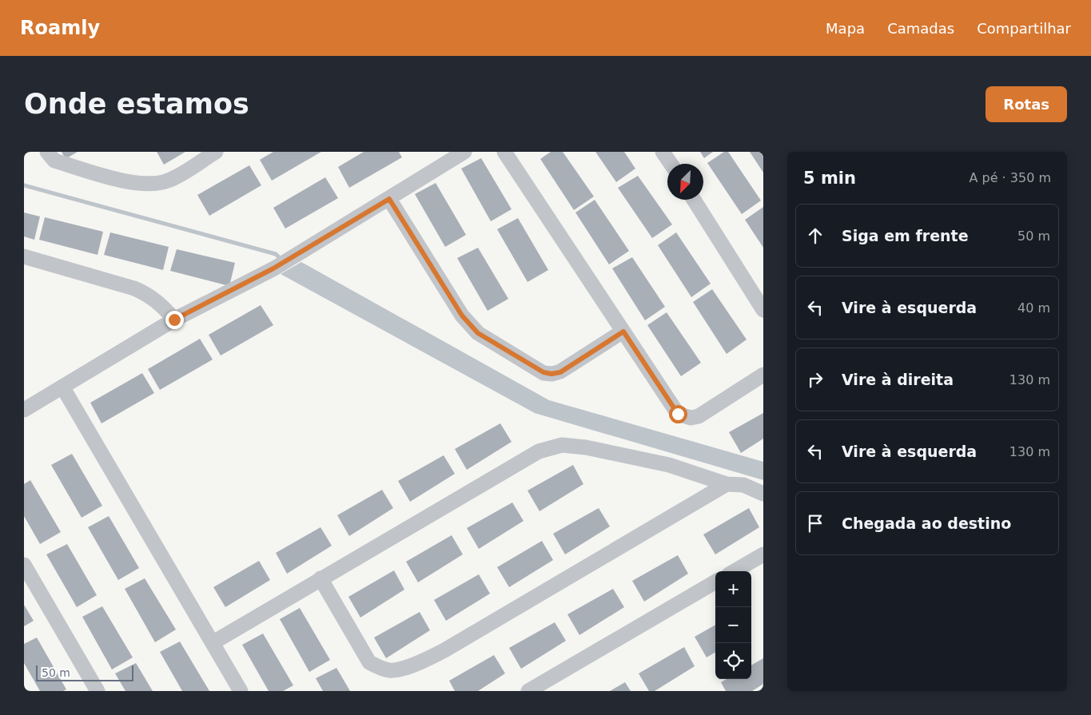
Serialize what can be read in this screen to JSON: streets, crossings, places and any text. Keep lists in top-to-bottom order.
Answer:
{
  "scale_bar": "50 m",
  "north": "bottom left",
  "page": {
    "header": "Roamly",
    "nav": ["Mapa", "Camadas", "Compartilhar"],
    "buttons": "Rotas",
    "title": "Onde estamos",
    "heading": ["5 min", "A pé · 350 m"],
    "list": [
      ["Siga em frente", "50 m"],
      ["Vire à esquerda", "40 m"],
      ["Vire à direita", "130 m"],
      ["Vire à esquerda", "130 m"],
      "Chegada ao destino"
    ],
    "map_buttons": ["+", "−"],
    "scale": "50 m"
  }
}
